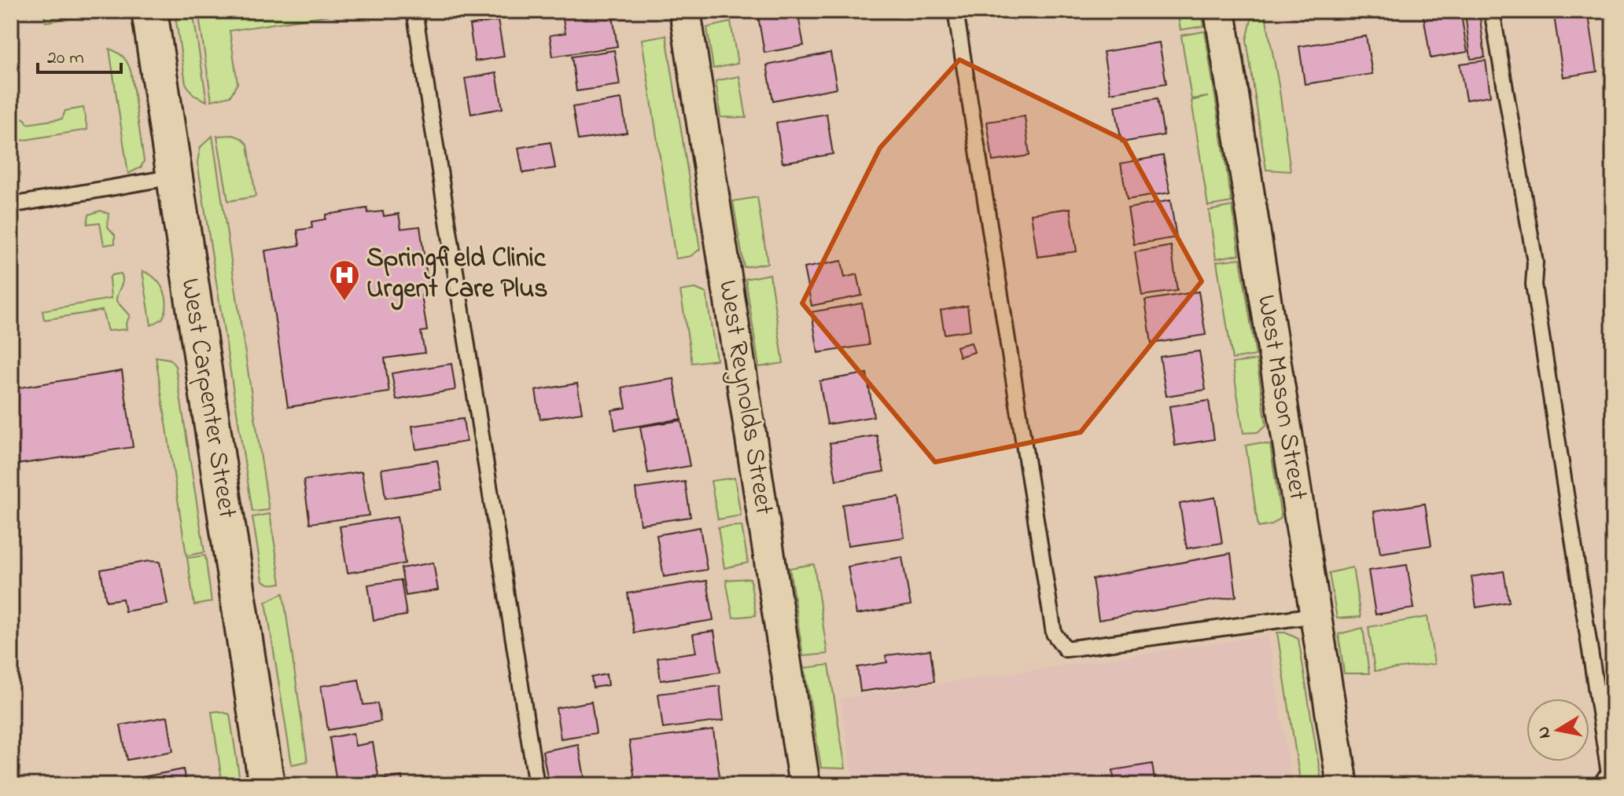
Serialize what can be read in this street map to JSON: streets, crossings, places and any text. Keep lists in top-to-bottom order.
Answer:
{
  "streets": {
    "street": ["West Reynolds Street", "West Mason Street", "West Carpenter Street"]
  },
  "places": {
    "hospital": ["Springfield Clinic Urgent Care Plus"]
  },
  "scale_bar": "20 m",
  "north": "left"
}
